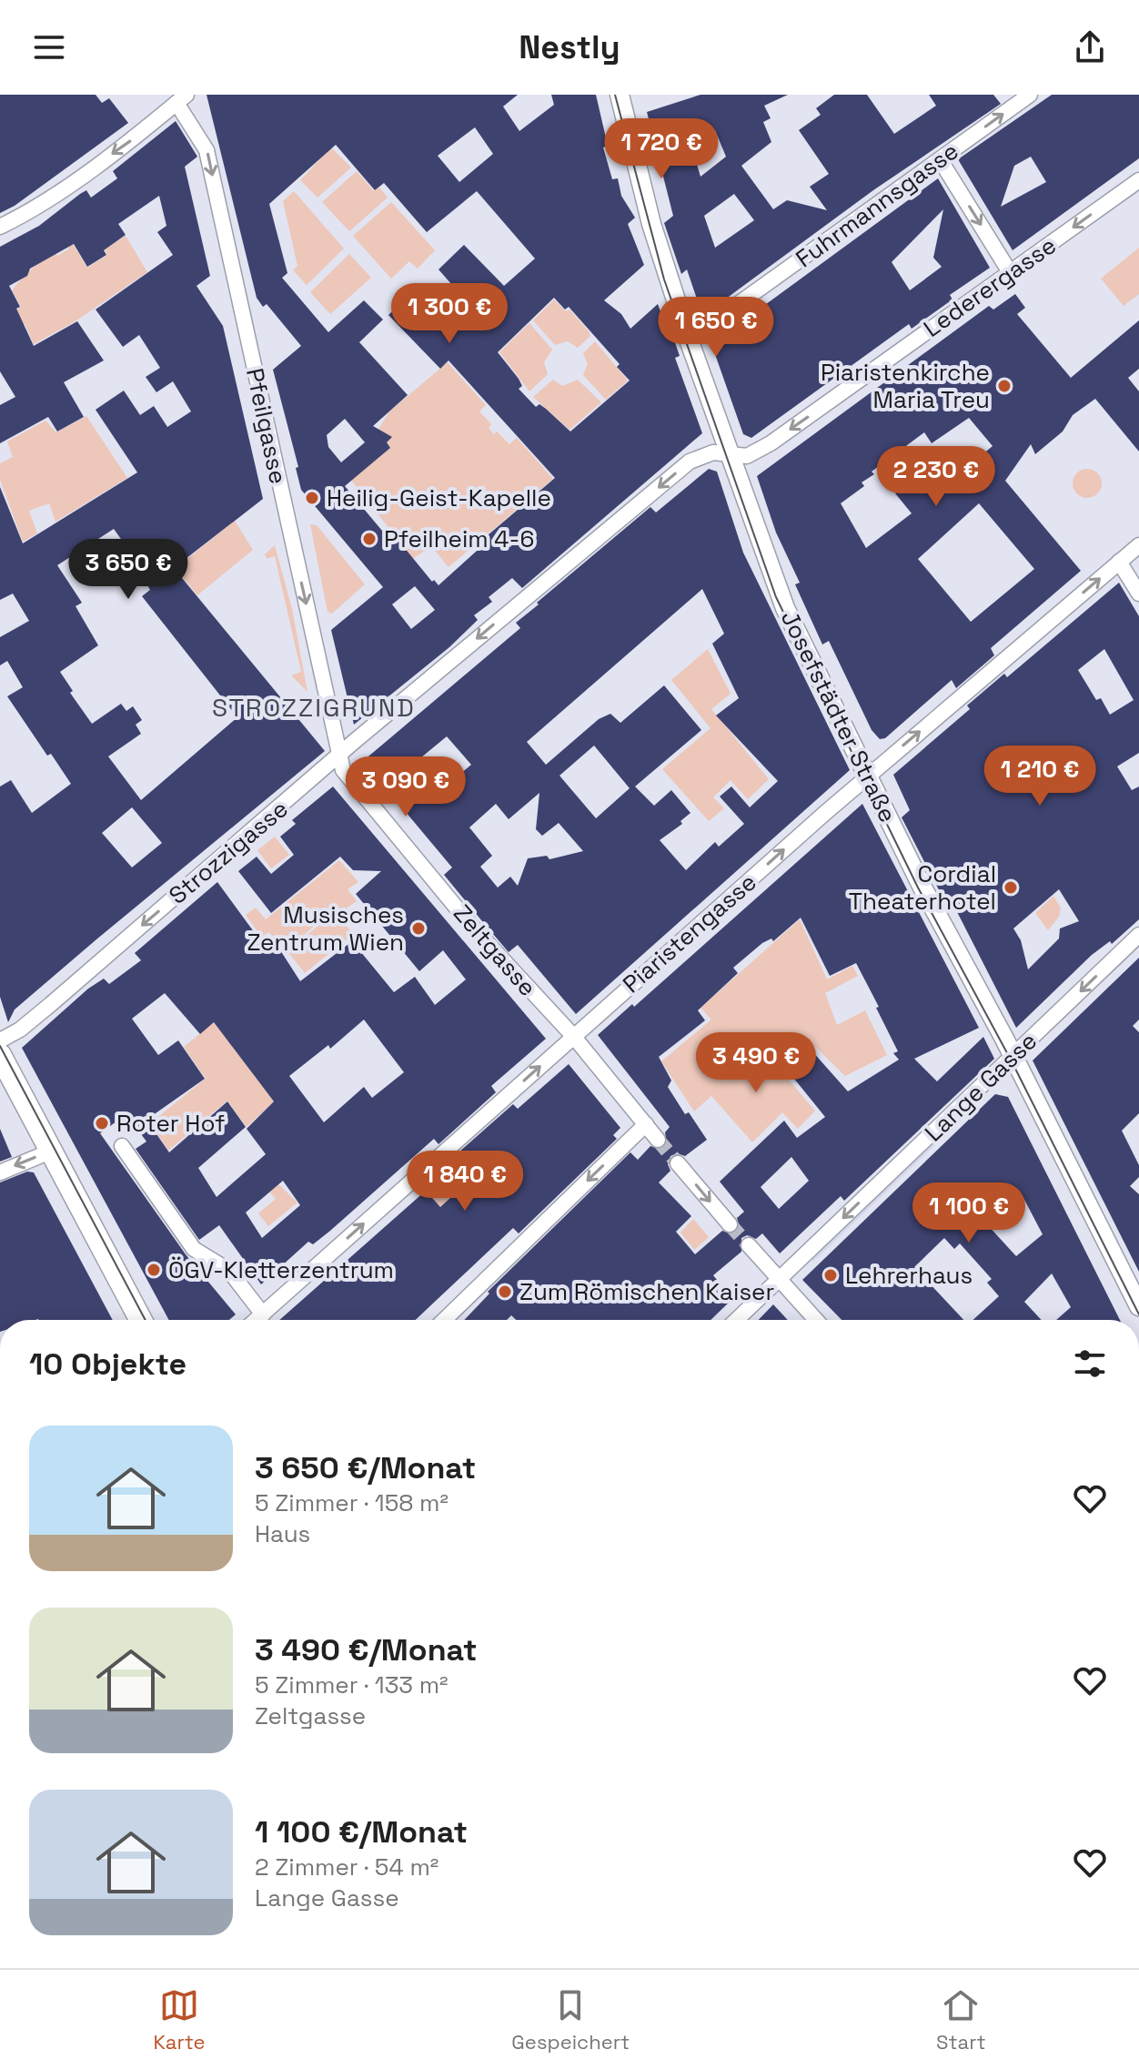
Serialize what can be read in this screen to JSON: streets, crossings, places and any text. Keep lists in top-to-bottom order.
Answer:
{
  "streets": {
    "street": [
      "Fuhrmannsgasse",
      "Lederergasse",
      "Pfeilgasse",
      "Josefstädter Straße",
      "Strozzigasse",
      "Piaristengasse",
      "Zeltgasse",
      "Lange Gasse"
    ]
  },
  "crossings": [
    ["Fuhrmannsgasse", "Josefstädter Straße"],
    ["Lederergasse", "Josefstädter Straße"],
    ["Lederergasse", "Strozzigasse"],
    ["Pfeilgasse", "Strozzigasse"],
    ["Pfeilgasse", "Zeltgasse"],
    ["Josefstädter Straße", "Strozzigasse"],
    ["Josefstädter Straße", "Piaristengasse"],
    ["Josefstädter Straße", "Lange Gasse"],
    ["Strozzigasse", "Zeltgasse"],
    ["Piaristengasse", "Zeltgasse"]
  ],
  "one_way": [
    "Lederergasse",
    "Pfeilgasse",
    "Strozzigasse",
    "Piaristengasse",
    "Lange Gasse"
  ],
  "districts": ["STROZZIGRUND"],
  "places": [
    "Piaristenkirche Maria Treu",
    "Heilig-Geist-Kapelle",
    "Pfeilheim 4-6",
    "Cordial Theaterhotel",
    "Musisches Zentrum Wien",
    "Roter Hof",
    "ÖGV-Kletterzentrum",
    "Lehrerhaus",
    "Zum Römischen Kaiser"
  ],
  "page": {
    "header": "Nestly",
    "price": [
      "1 720 €",
      "1 300 €",
      "1 650 €",
      "2 230 €",
      "3 650 €",
      "1 210 €",
      "3 090 €",
      "3 490 €",
      "1 840 €",
      "1 100 €"
    ],
    "heading": "10 Objekte",
    "list": [
      {
        "name": "3 650 €/Monat",
        "note": "5 Zimmer · 158 m² · Haus"
      },
      {
        "name": "3 490 €/Monat",
        "note": "5 Zimmer · 133 m² · Zeltgasse"
      },
      {
        "name": "1 100 €/Monat",
        "note": "2 Zimmer · 54 m² · Lange Gasse"
      }
    ],
    "tabs": ["Karte", "Gespeichert", "Start"]
  }
}
